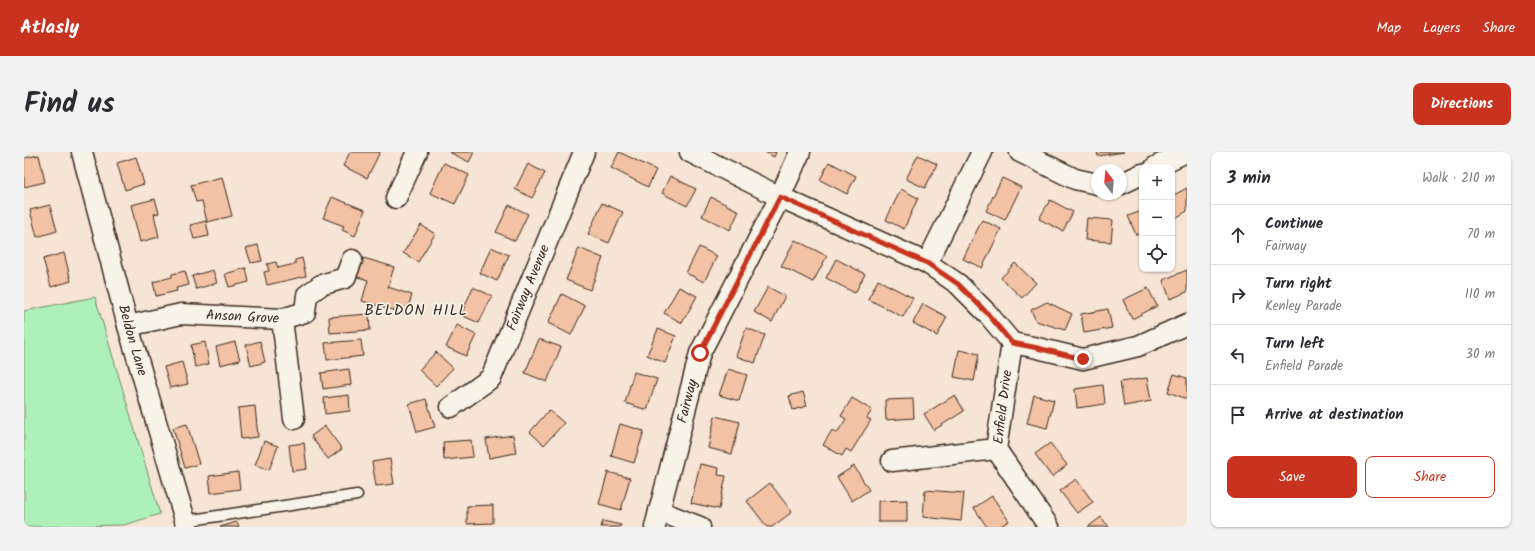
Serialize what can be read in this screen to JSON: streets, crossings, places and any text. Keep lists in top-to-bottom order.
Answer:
{
  "streets": {
    "street": [
      "Fairway Avenue",
      "Anson Grove",
      "Beldon Lane",
      "Fairway",
      "Enfield Drive"
    ]
  },
  "crossings": [
    ["Anson Grove", "Beldon Lane"]
  ],
  "districts": ["BELDON HILL"],
  "north": "top",
  "page": {
    "header": "Atlasly",
    "nav": ["Map", "Layers", "Share"],
    "title": "Find us",
    "buttons": [
      "Directions",
      ["Save", "Share"]
    ],
    "heading": ["3 min", "Walk · 210 m"],
    "map_buttons": ["+", "−"],
    "list": [
      ["Continue", "Fairway", "70 m"],
      ["Turn right", "Kenley Parade", "110 m"],
      ["Turn left", "Enfield Parade", "30 m"],
      "Arrive at destination"
    ]
  }
}
